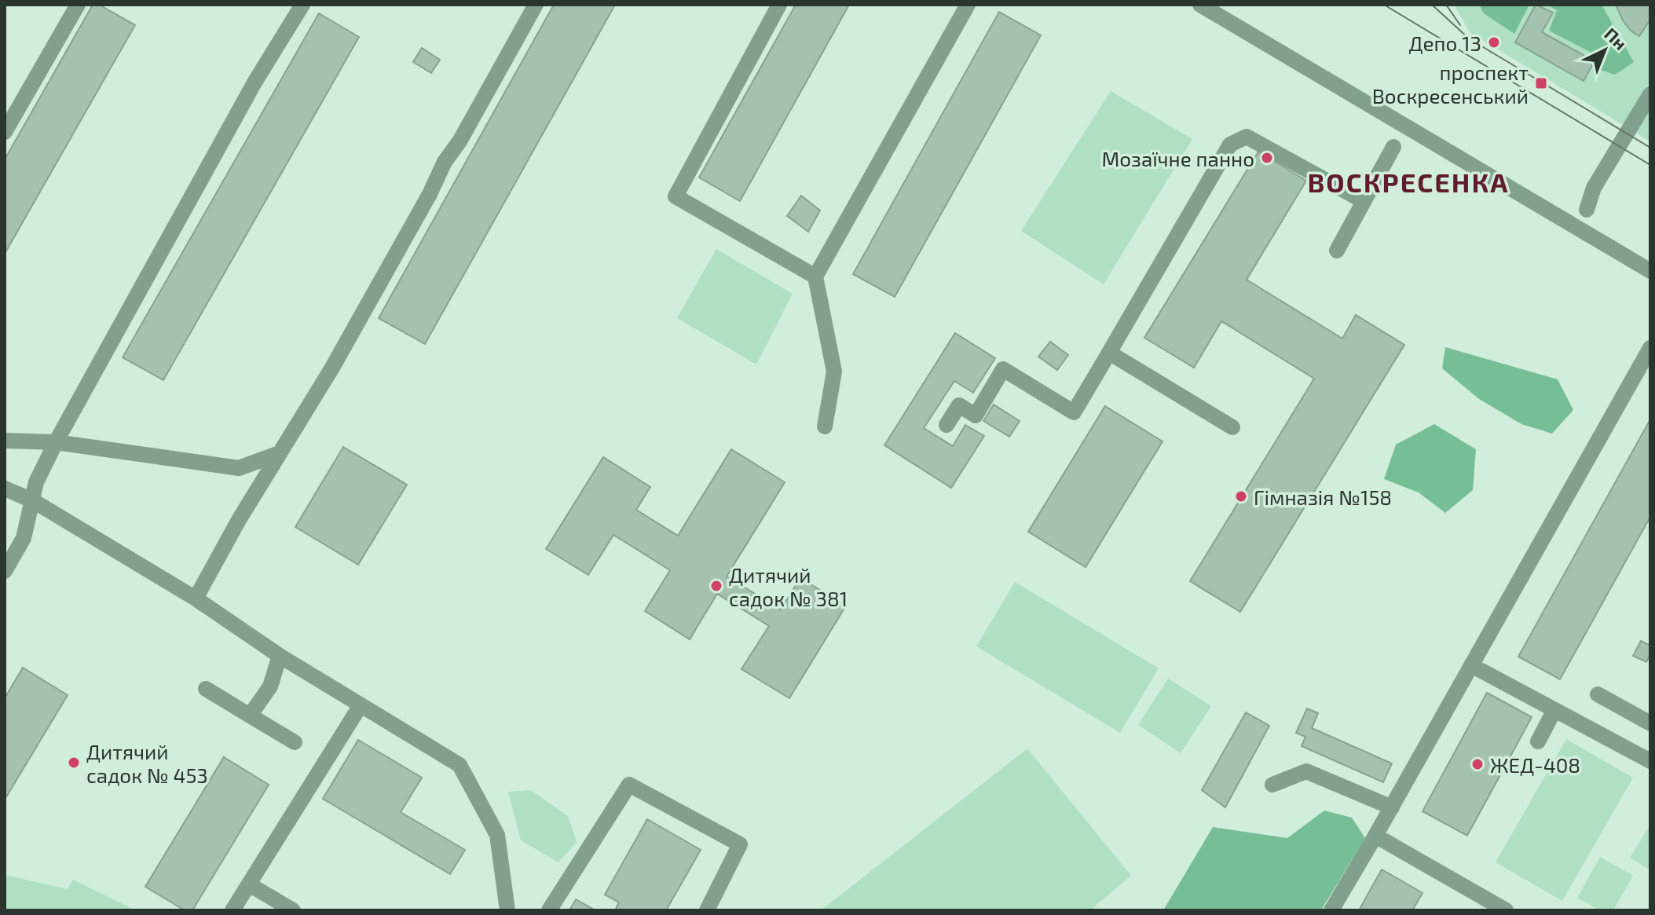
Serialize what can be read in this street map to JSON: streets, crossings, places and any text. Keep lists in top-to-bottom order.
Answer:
{
  "districts": ["ВОСКРЕСЕНКА"],
  "places": {
    "other": [
      "Депо 13",
      "Мозаїчне панно",
      "Гімназія №158",
      "Дитячий садок № 381",
      "Дитячий садок № 453",
      "ЖЕД-408"
    ],
    "transit": ["проспект Воскресенський"]
  },
  "north": "top right"
}
